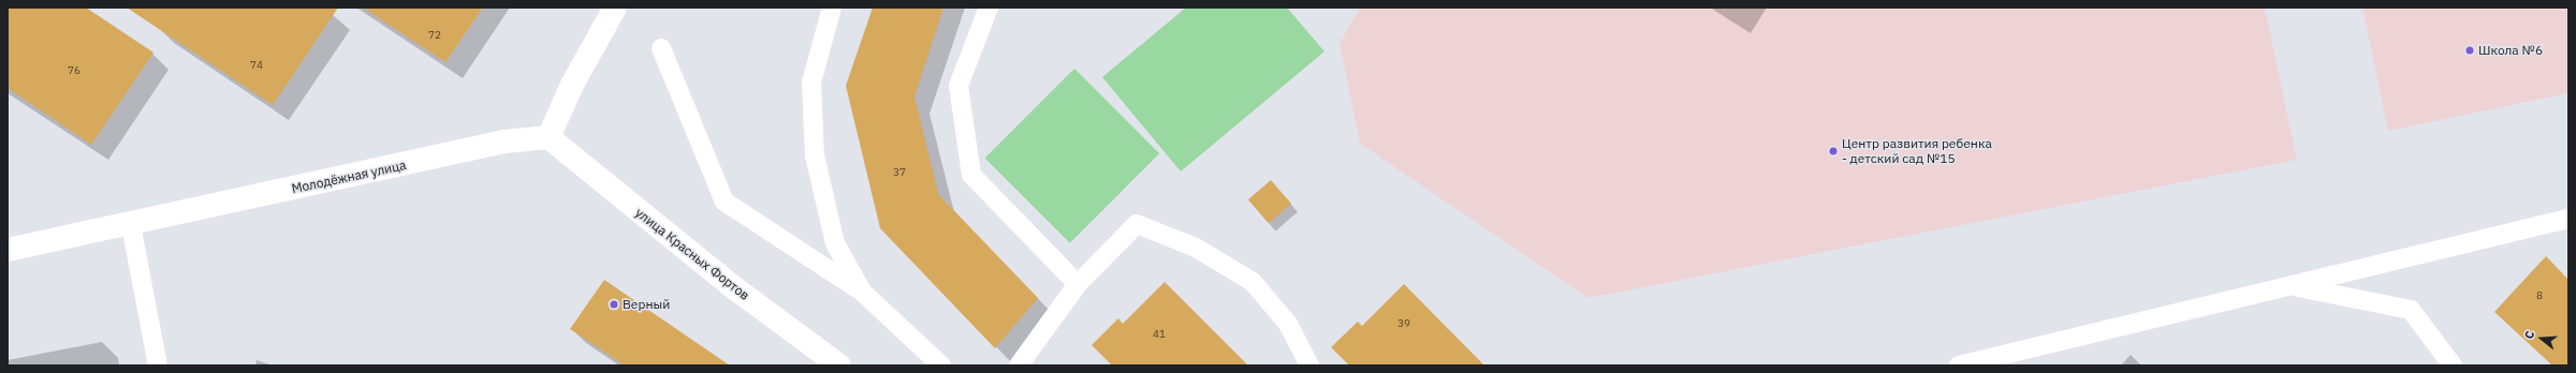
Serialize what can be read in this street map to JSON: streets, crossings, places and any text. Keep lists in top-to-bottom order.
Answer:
{
  "streets": {
    "street": ["Молодёжная улица", "улица Красных Фортов"]
  },
  "crossings": [
    ["Молодёжная улица", "улица Красных Фортов"]
  ],
  "places": ["Школа №6", "Центр развития ребенка - детский сад №15", "Верный"],
  "house_numbers": [
    "72",
    "74",
    "76",
    "37",
    "8",
    "39",
    "41"
  ],
  "north": "left"
}
